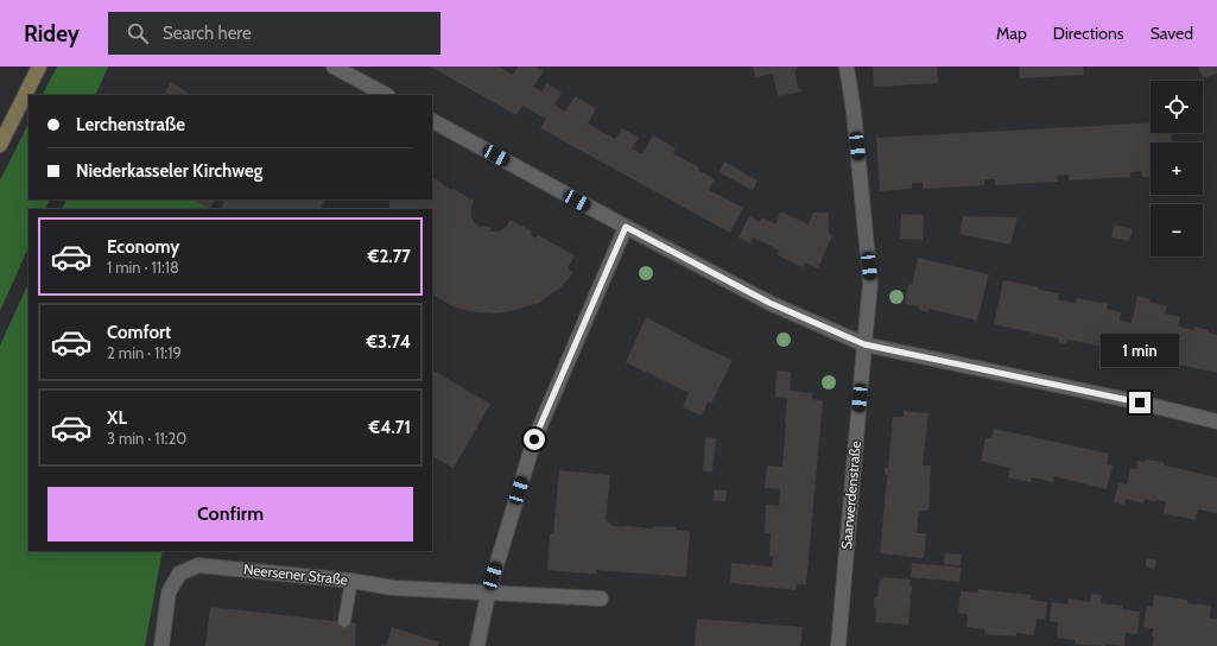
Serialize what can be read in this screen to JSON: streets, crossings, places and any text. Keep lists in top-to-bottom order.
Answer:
{
  "streets": {
    "street": ["Saarwerdenstraße", "Neersener Straße"]
  },
  "page": {
    "header": "Ridey",
    "search": "Search here",
    "nav": ["Map", "Directions", "Saved"],
    "map_buttons": ["+", "−"],
    "banner": ["Lerchenstraße", "Niederkasseler Kirchweg"],
    "list": [
      {
        "name": "Economy",
        "note": "1 min · 11:18",
        "value": "€2.77"
      },
      {
        "name": "Comfort",
        "note": "2 min · 11:19",
        "value": "€3.74"
      },
      {
        "name": "XL",
        "note": "3 min · 11:20",
        "value": "€4.71"
      }
    ],
    "bubble": "1 min",
    "buttons": "Confirm"
  }
}
